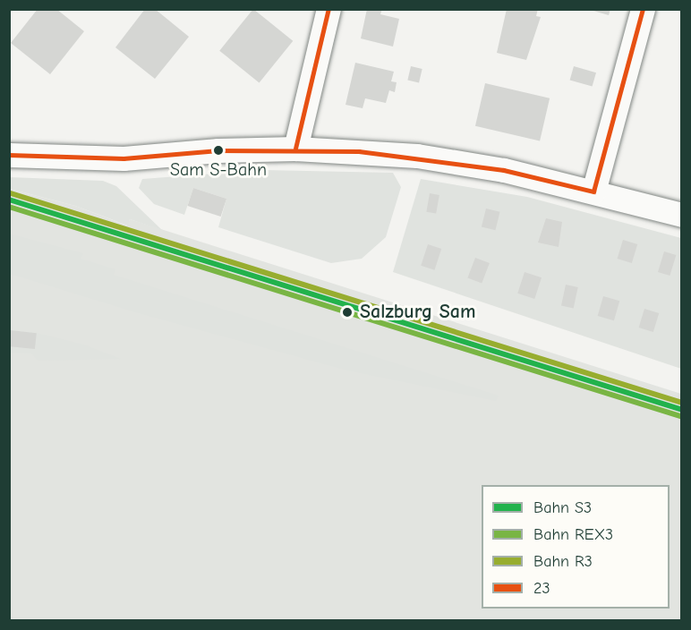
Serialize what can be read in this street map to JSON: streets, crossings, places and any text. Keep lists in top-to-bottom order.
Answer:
{
  "places": ["Sam S-Bahn", "Salzburg Sam"],
  "lines": [
    "transit line 23",
    "rail line R3",
    "rail line S3",
    "rail line REX3"
  ],
  "legend": [
    "Bahn S3",
    "Bahn REX3",
    "Bahn R3",
    "23"
  ]
}
